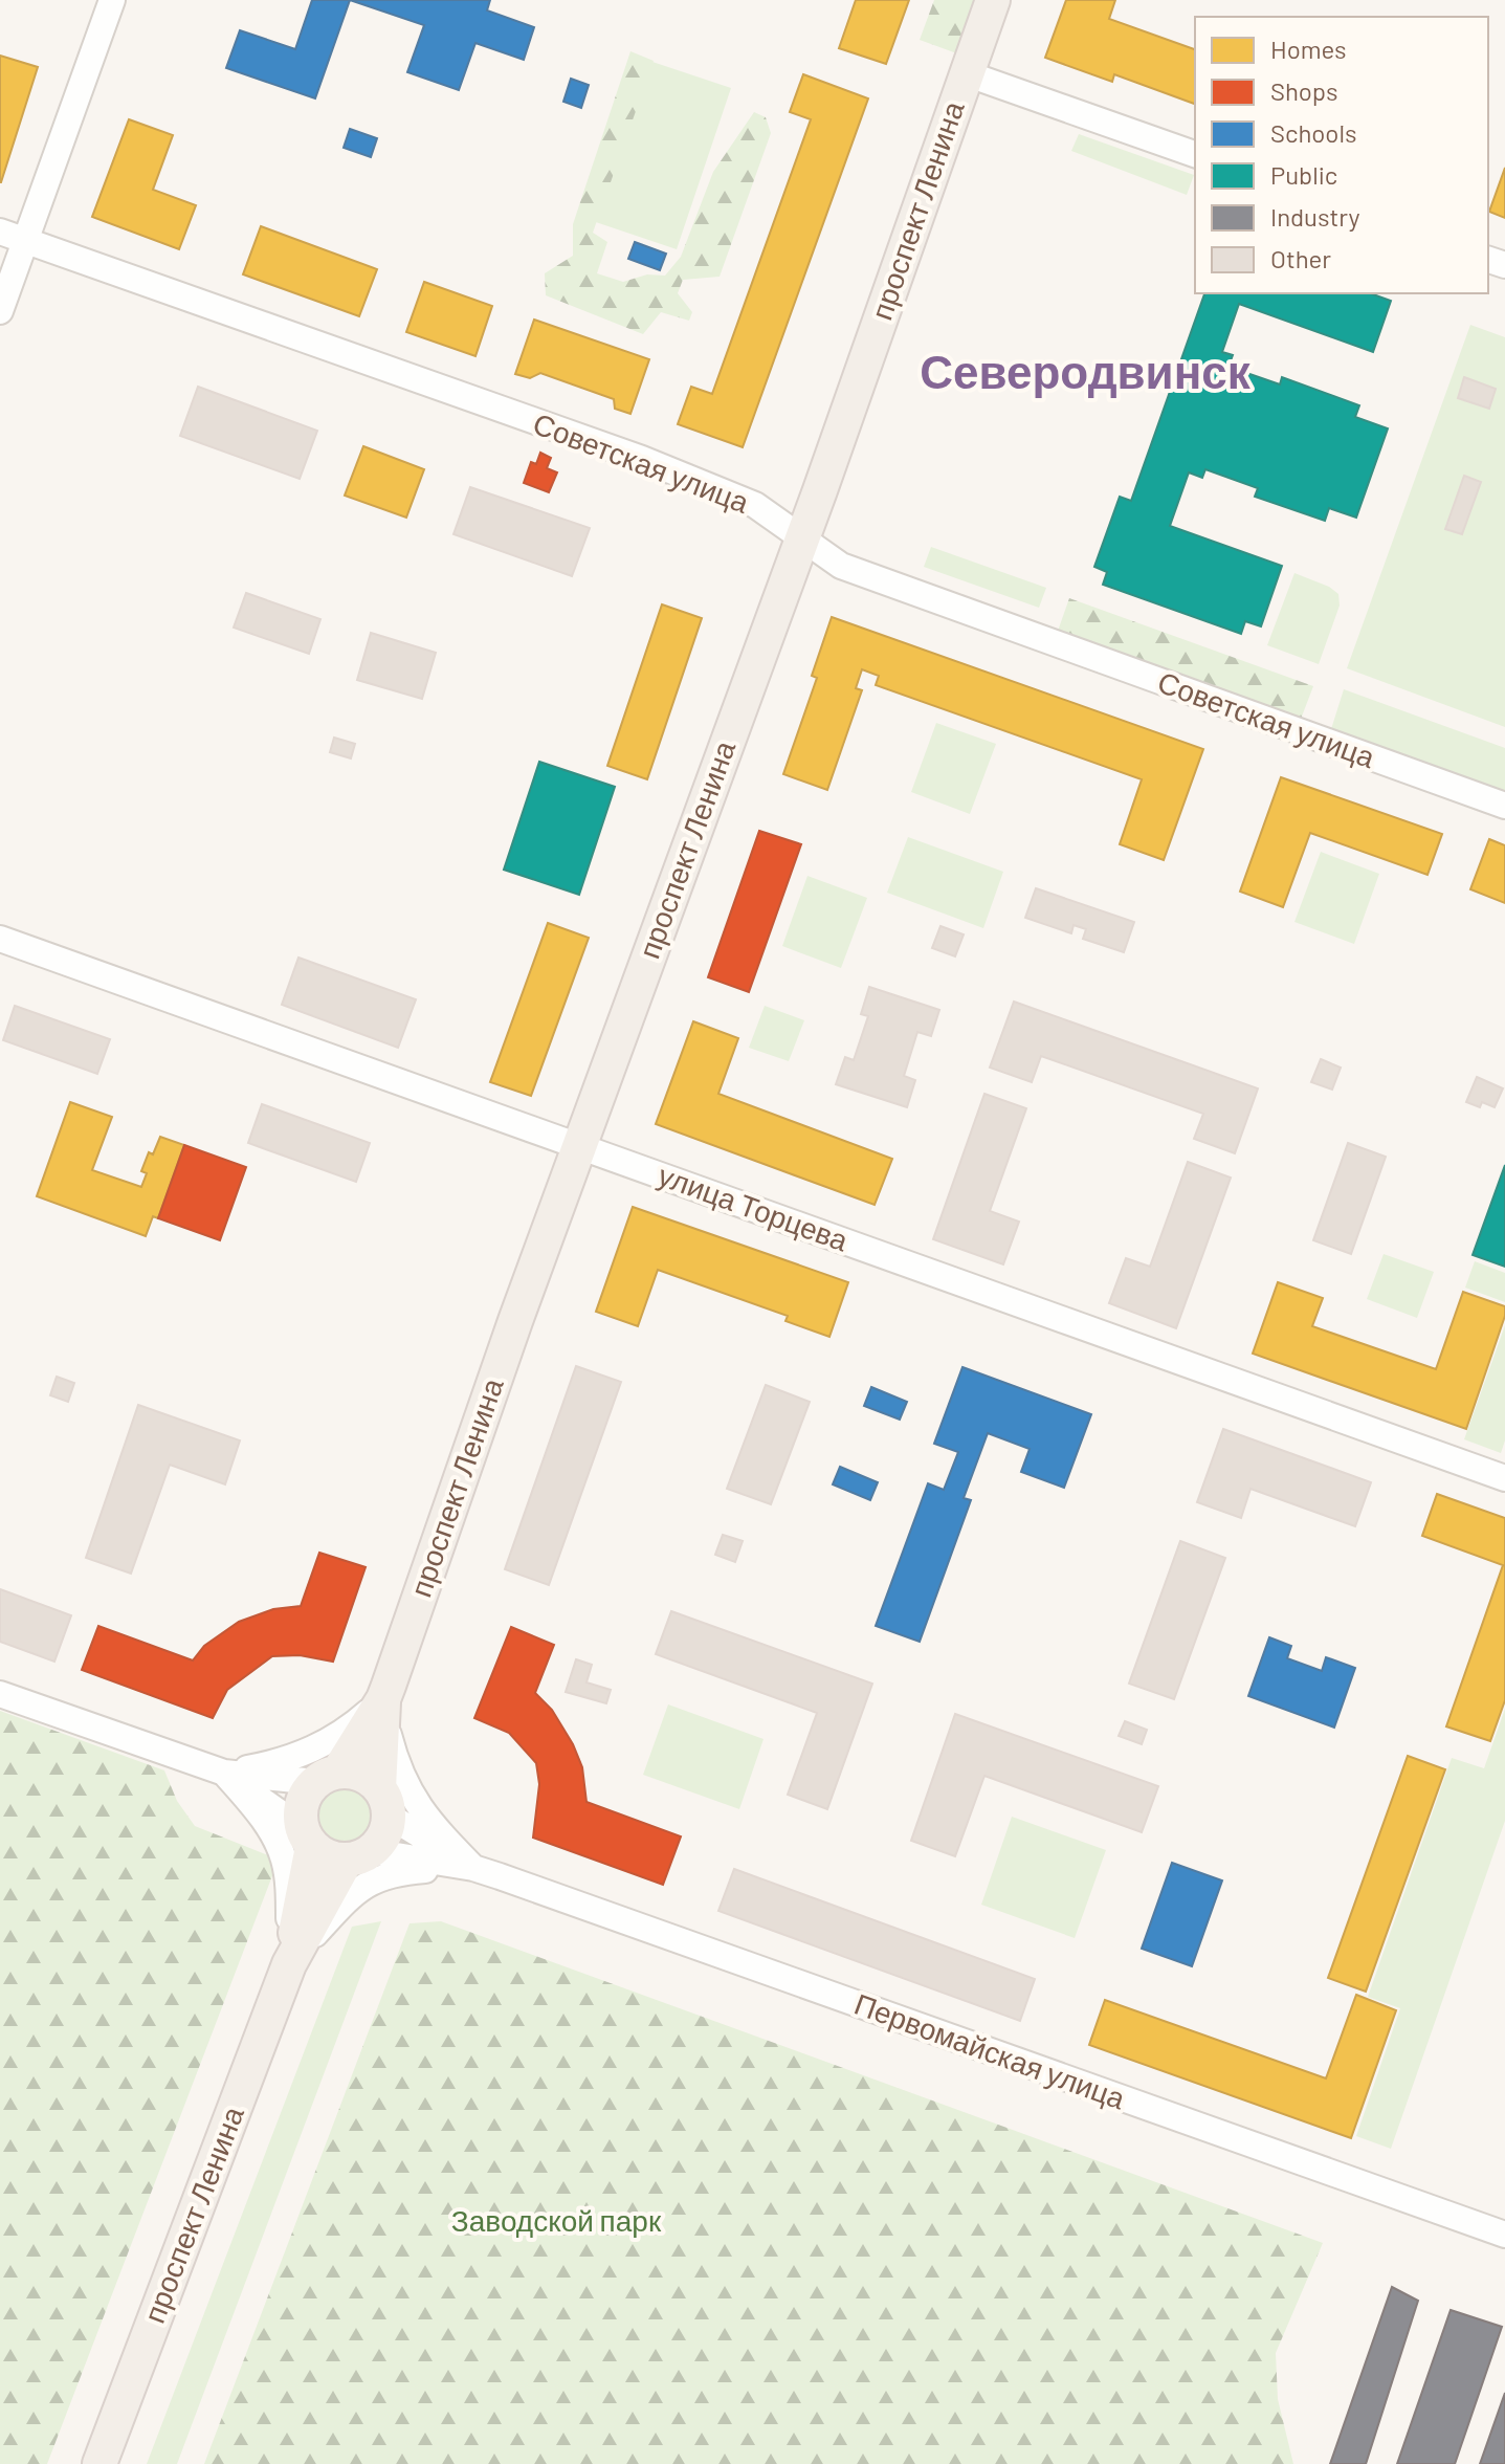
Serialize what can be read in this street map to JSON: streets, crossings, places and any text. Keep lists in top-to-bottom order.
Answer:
{
  "streets": {
    "main road": ["проспект Ленина"],
    "street": ["Советская улица", "улица Торцева", "Первомайская улица"]
  },
  "crossings": [
    ["проспект Ленина", "Советская улица"],
    ["проспект Ленина", "улица Торцева"]
  ],
  "districts": ["Северодвинск"],
  "parks": ["Заводской парк"],
  "legend": [
    "Homes",
    "Shops",
    "Schools",
    "Public",
    "Industry",
    "Other"
  ]
}
